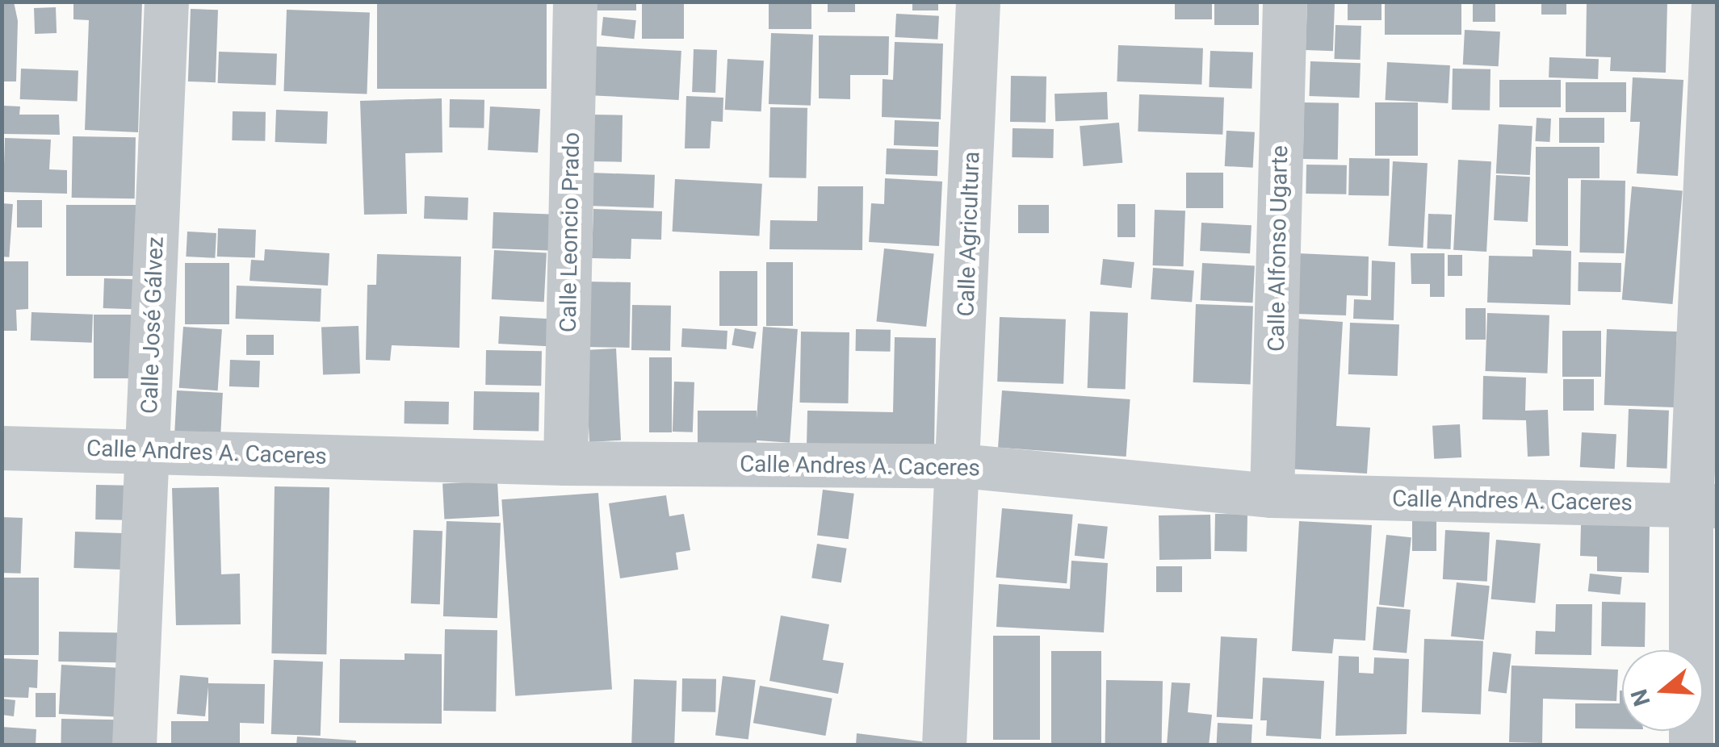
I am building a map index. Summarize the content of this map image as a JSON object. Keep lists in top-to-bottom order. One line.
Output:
{"streets":{"street":["Calle Leoncio Prado","Calle Agricultura","Calle Alfonso Ugarte","Calle José Gálvez","Calle Andres A. Caceres"]},"crossings":[["Calle Leoncio Prado","Calle Andres A. Caceres"],["Calle Agricultura","Calle Andres A. Caceres"],["Calle Alfonso Ugarte","Calle Andres A. Caceres"],["Calle José Gálvez","Calle Andres A. Caceres"]],"north":"left"}
